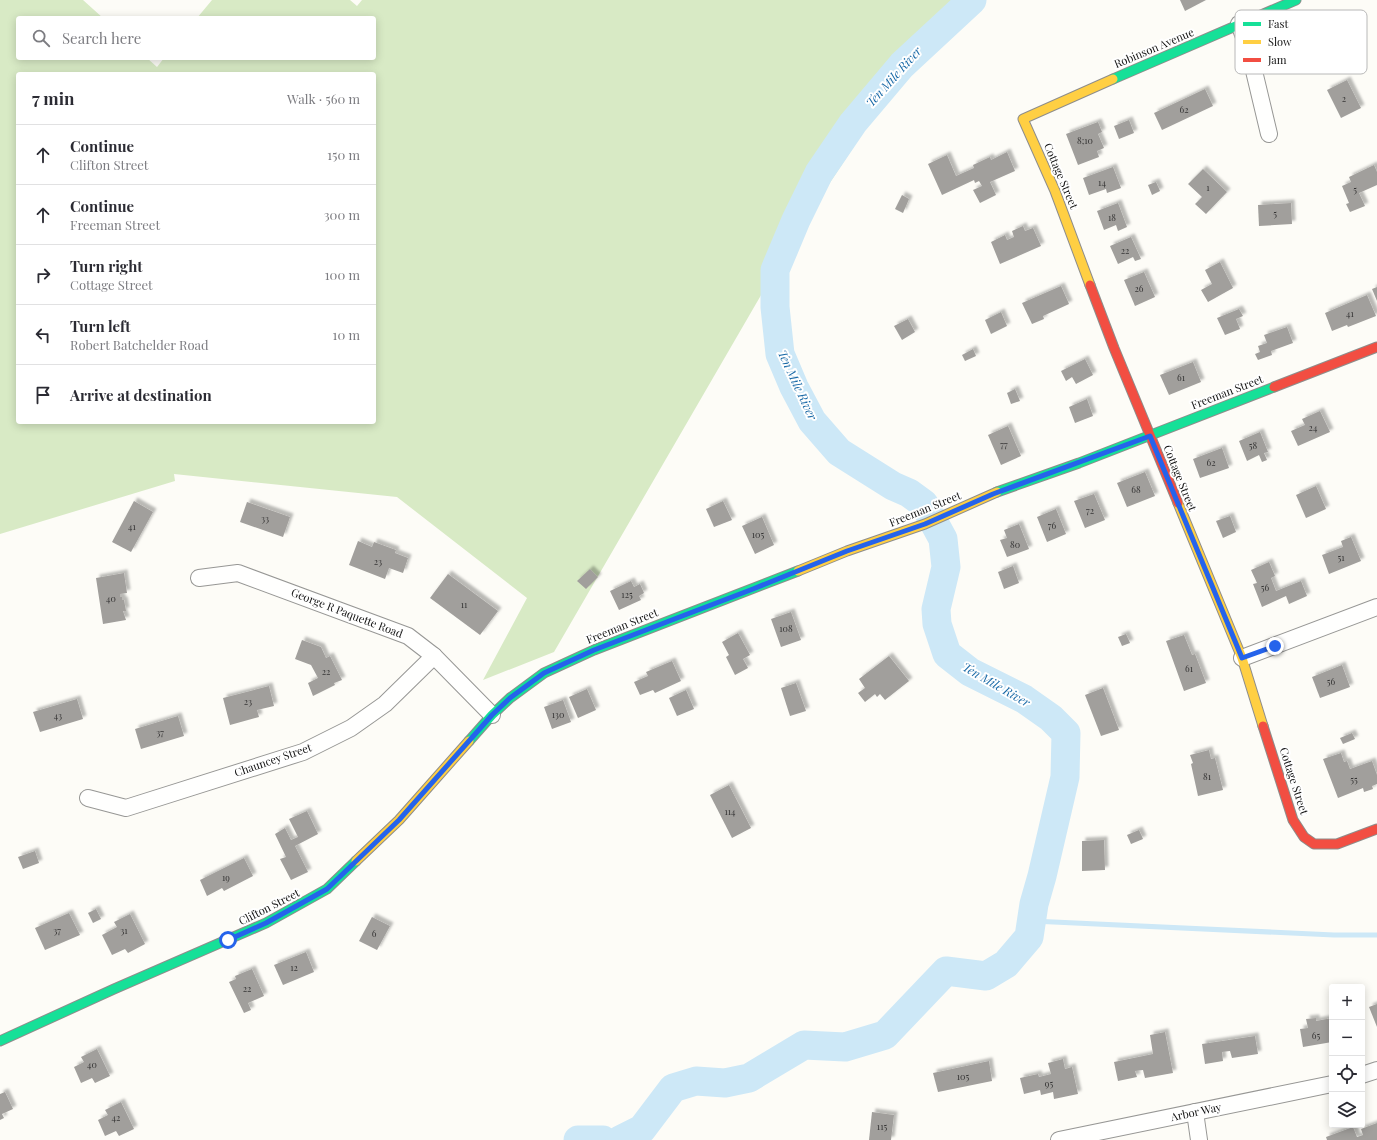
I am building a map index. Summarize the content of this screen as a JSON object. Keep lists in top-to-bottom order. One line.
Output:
{"streets":{"street":["Robinson Avenue","Cottage Street","Freeman Street","George R Paquette Road","Chauncey Street","Clifton Street","Arbor Way"]},"crossings":[["Robinson Avenue","Cottage Street"],["Cottage Street","Freeman Street"],["Freeman Street","George R Paquette Road"],["Freeman Street","Clifton Street"],["George R Paquette Road","Chauncey Street"],["George R Paquette Road","Clifton Street"]],"water":["Ten Mile River"],"house_numbers":["2","62","8;10","14","1","5","5","18","22","26","41","61","24","77","58","62","68","72","33","76","41","105","80","51","23","56","125","40","11","108","61","22","56","23","130","43","37","81","55","114","19","37","31","6","12","22","65","40","105","95","42","115"],"legend":["Fast","Slow","Jam"],"page":{"search":"Search here","heading":["7 min","Walk · 560 m"],"list":[["Continue","Clifton Street","150 m"],["Continue","Freeman Street","300 m"],["Turn right","Cottage Street","100 m"],["Turn left","Robert Batchelder Road","10 m"],"Arrive at destination"],"map_buttons":["+","−"]}}
